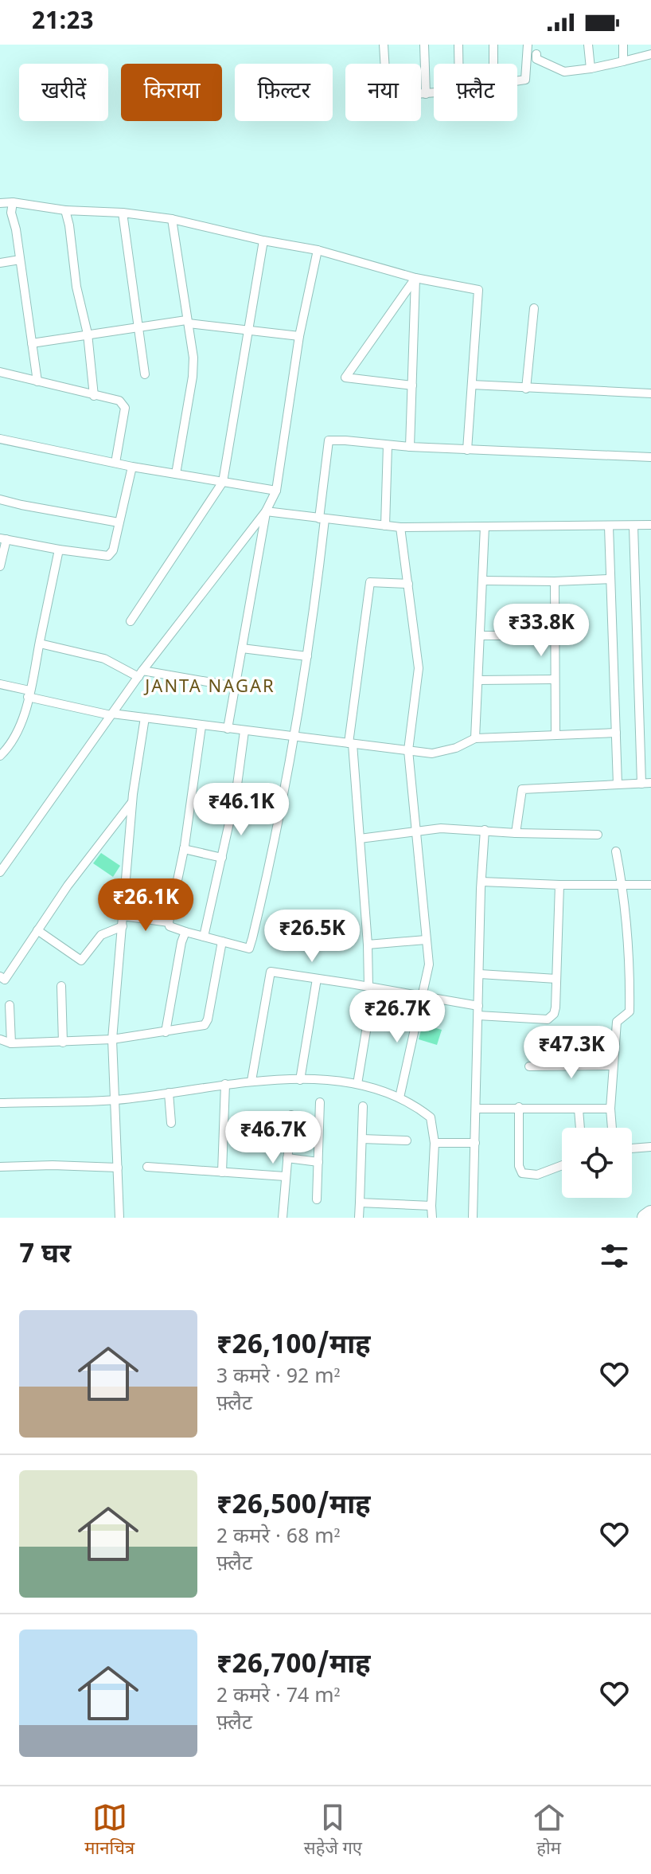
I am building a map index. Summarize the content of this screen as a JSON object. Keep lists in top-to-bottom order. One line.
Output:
{"districts":["JANTA NAGAR"],"page":{"status":"21:23","chip":["खरीदें","किराया","फ़िल्टर","नया","फ़्लैट"],"price":["₹33.8K","₹46.1K","₹26.1K","₹26.5K","₹26.7K","₹47.3K","₹46.7K"],"heading":"7 घर","list":[{"name":"₹26,100/माह","note":"3 कमरे · 92 m² · फ़्लैट"},{"name":"₹26,500/माह","note":"2 कमरे · 68 m² · फ़्लैट"},{"name":"₹26,700/माह","note":"2 कमरे · 74 m² · फ़्लैट"}],"tabs":["मानचित्र","सहेजे गए","होम"]}}
